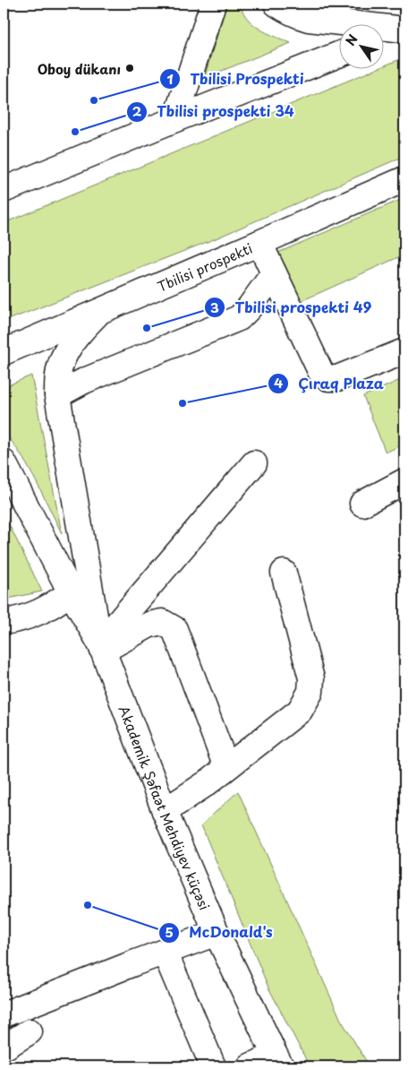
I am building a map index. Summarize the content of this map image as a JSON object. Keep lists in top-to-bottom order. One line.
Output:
{"streets":{"main road":["Tbilisi prospekti","Akademik Şəfaət Mehdiyev küçəsi"]},"crossings":[["Tbilisi prospekti","Akademik Şəfaət Mehdiyev küçəsi"]],"places":["Oboy dükanı","Tbilisi Prospekti","Tbilisi prospekti 34","Tbilisi prospekti 49","Çıraq Plaza","McDonald's"],"north":"top left"}
